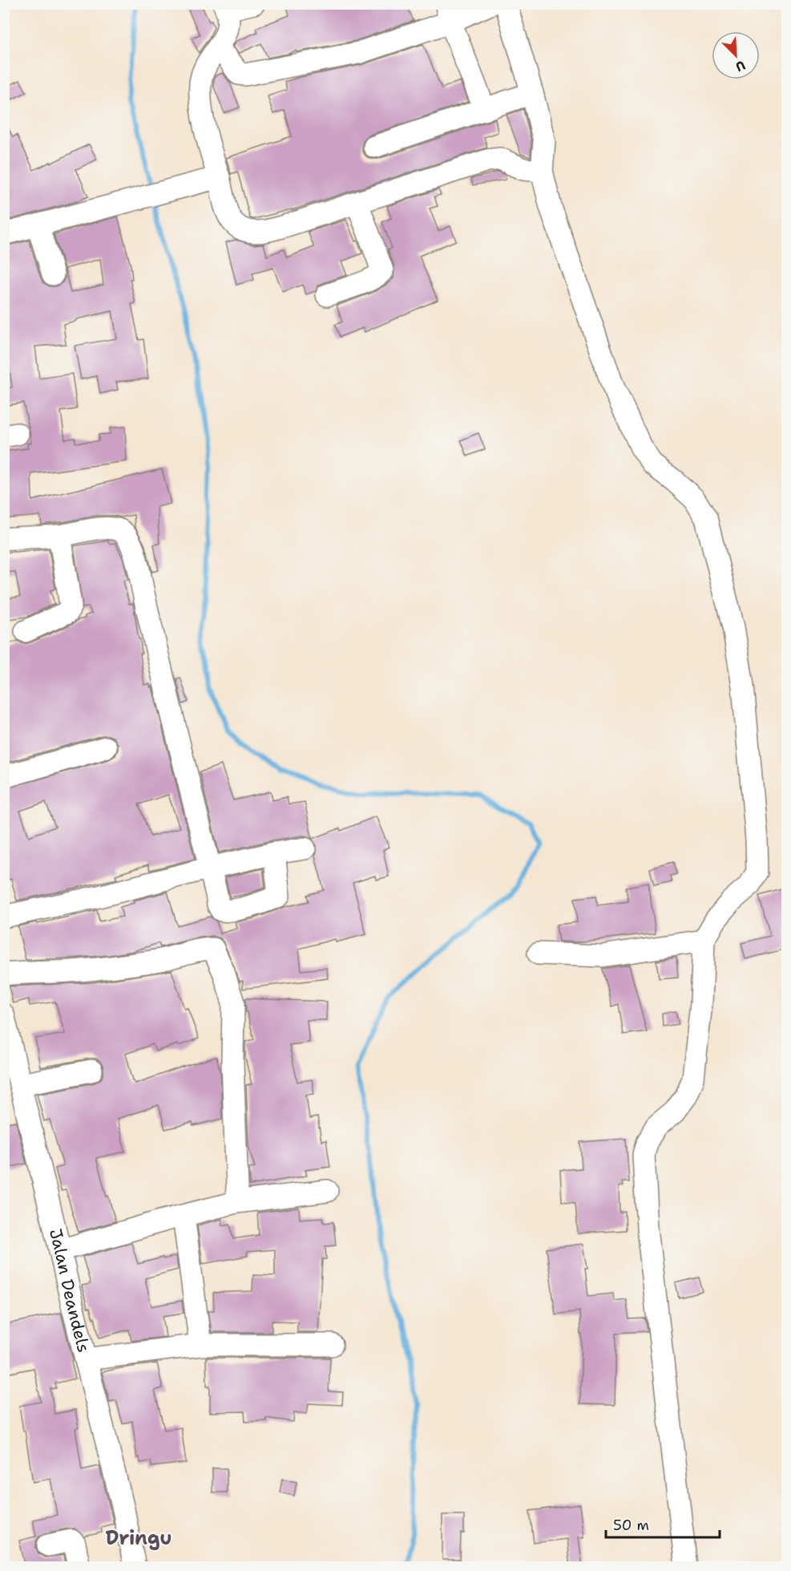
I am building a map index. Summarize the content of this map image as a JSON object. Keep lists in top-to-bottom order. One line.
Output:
{"streets":{"street":["Jalan Deandels"]},"districts":["Dringu"],"scale_bar":"50 m","north":"bottom right"}
